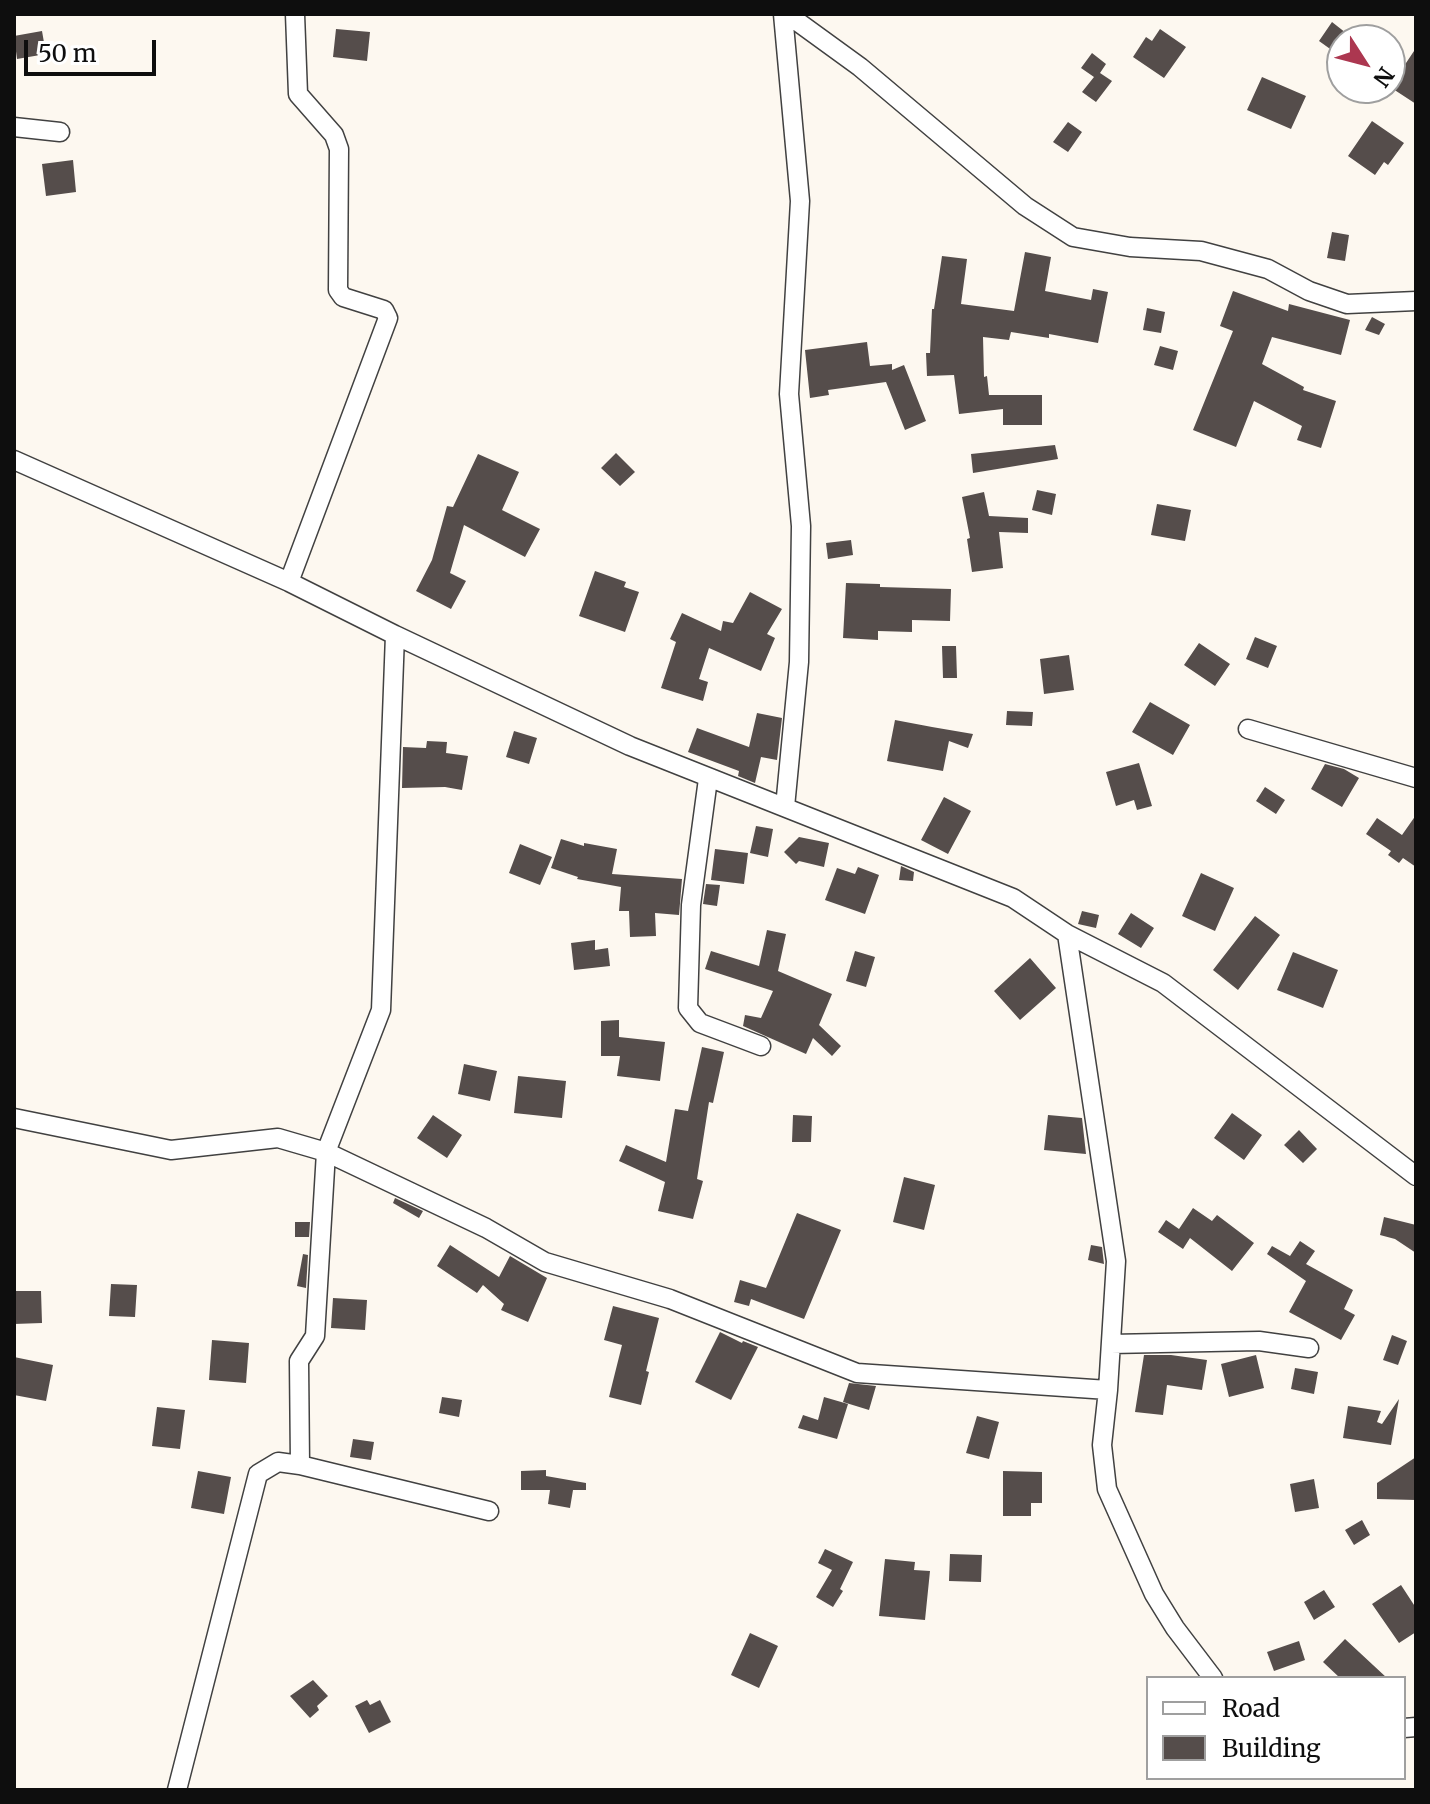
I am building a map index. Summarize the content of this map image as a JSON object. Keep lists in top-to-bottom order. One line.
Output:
{"legend":["Road","Building"],"scale_bar":"50 m","north":"bottom right"}
